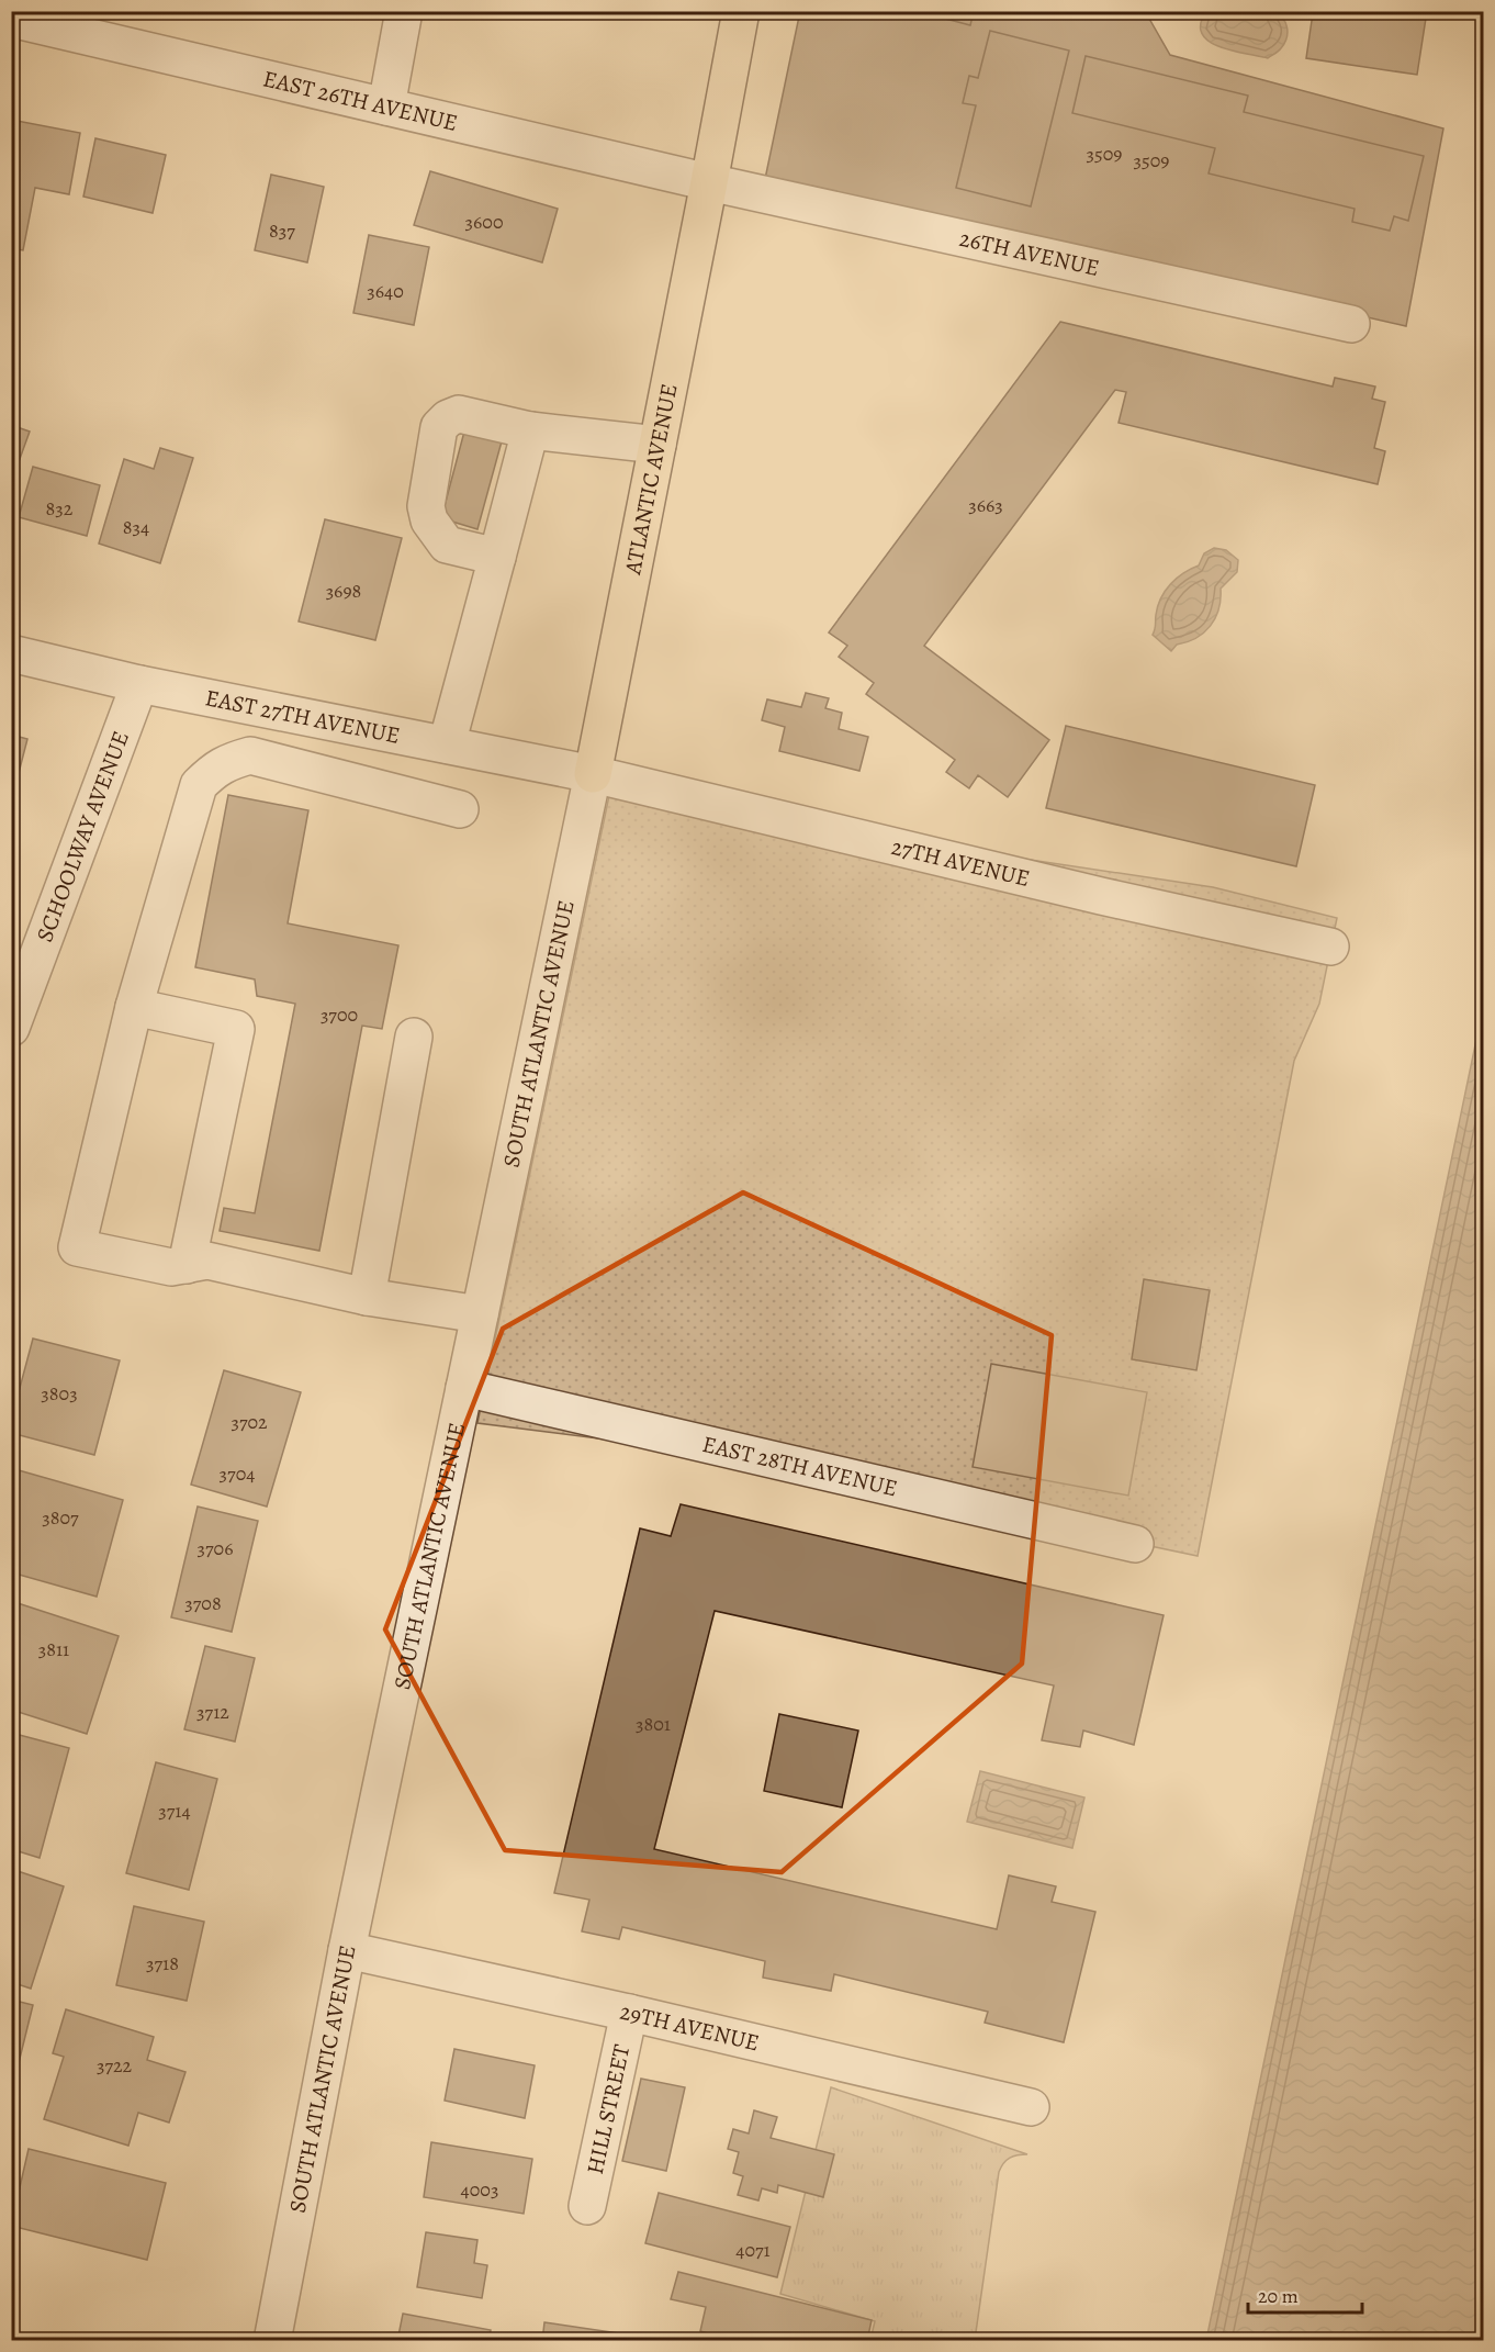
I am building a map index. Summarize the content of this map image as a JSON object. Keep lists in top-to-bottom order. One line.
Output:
{"streets":{"main road":["ATLANTIC AVENUE"],"street":["EAST 26TH AVENUE","26TH AVENUE","EAST 27TH AVENUE","SCHOOLWAY AVENUE","27TH AVENUE","SOUTH ATLANTIC AVENUE","EAST 28TH AVENUE","29TH AVENUE","HILL STREET"]},"crossings":[["EAST 26TH AVENUE","26TH AVENUE"],["EAST 26TH AVENUE","ATLANTIC AVENUE"],["26TH AVENUE","ATLANTIC AVENUE"],["ATLANTIC AVENUE","EAST 27TH AVENUE"],["ATLANTIC AVENUE","27TH AVENUE"],["ATLANTIC AVENUE","SOUTH ATLANTIC AVENUE"],["EAST 27TH AVENUE","SCHOOLWAY AVENUE"],["EAST 27TH AVENUE","27TH AVENUE"],["EAST 27TH AVENUE","SOUTH ATLANTIC AVENUE"],["27TH AVENUE","SOUTH ATLANTIC AVENUE"],["SOUTH ATLANTIC AVENUE","EAST 28TH AVENUE"],["SOUTH ATLANTIC AVENUE","29TH AVENUE"],["29TH AVENUE","HILL STREET"]],"house_numbers":["3509","3509","3600","837","3640","3663","832","834","3698","3700","3803","3702","3704","3807","3706","3708","3811","3712","3801","3714","3718","3722","4003","4071"],"scale_bar":"20 m"}
